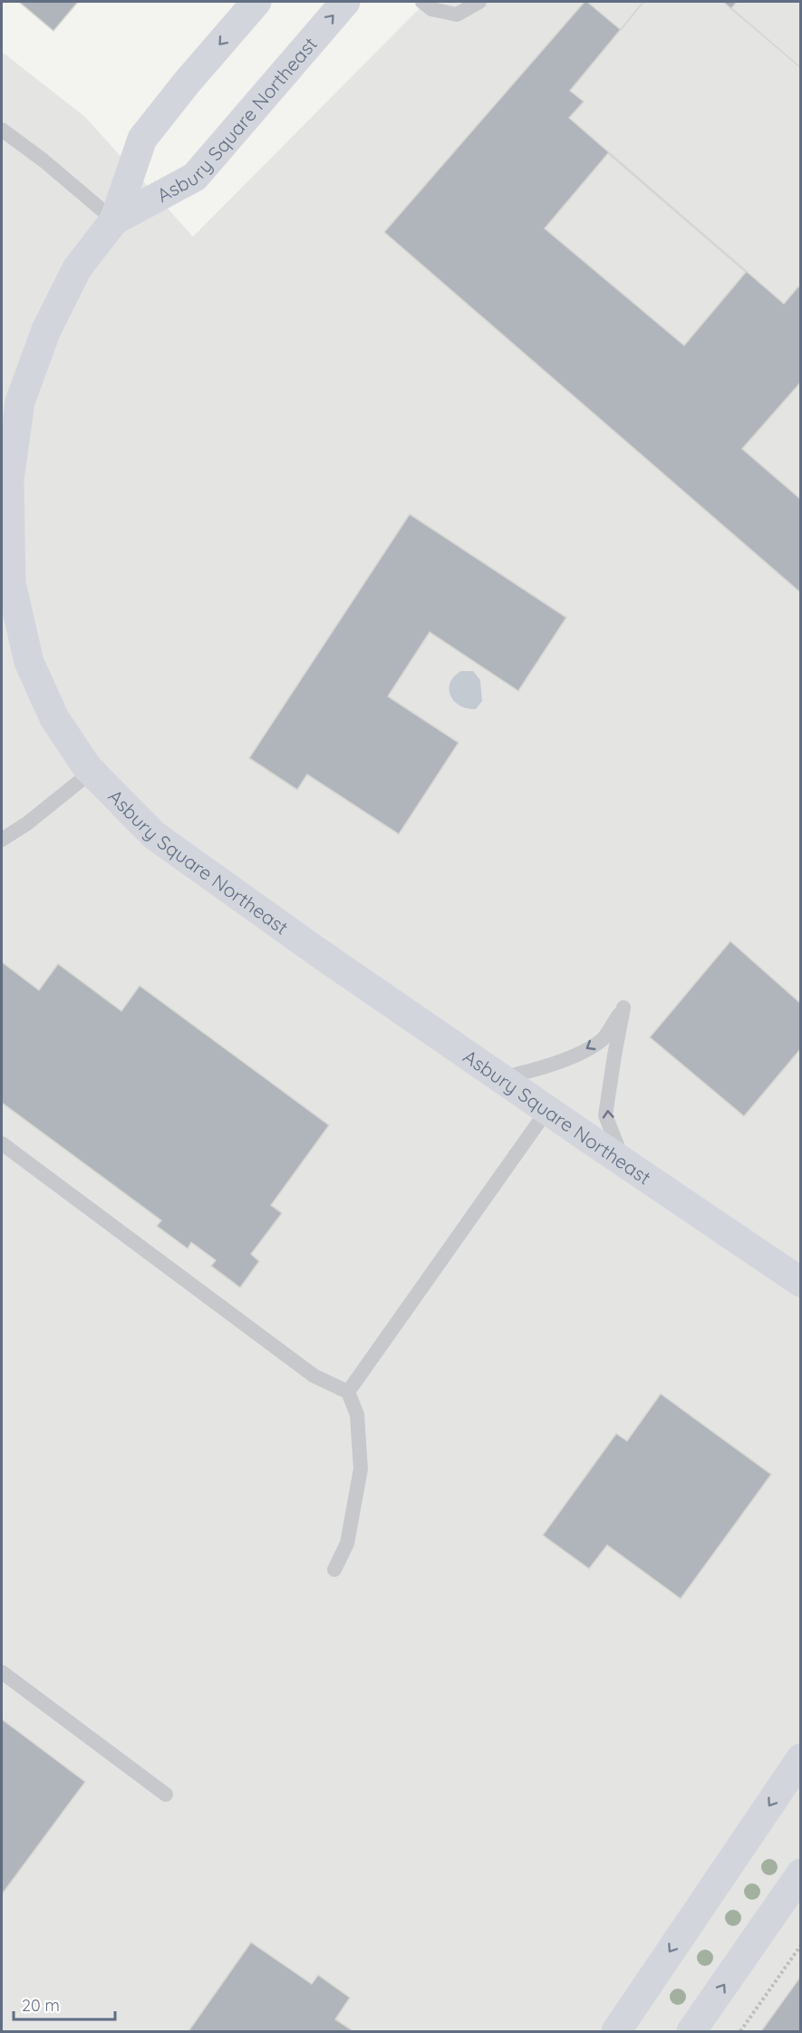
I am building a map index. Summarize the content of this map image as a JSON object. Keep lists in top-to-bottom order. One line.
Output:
{"streets":{"street":["Asbury Square Northeast"]},"scale_bar":"20 m"}
